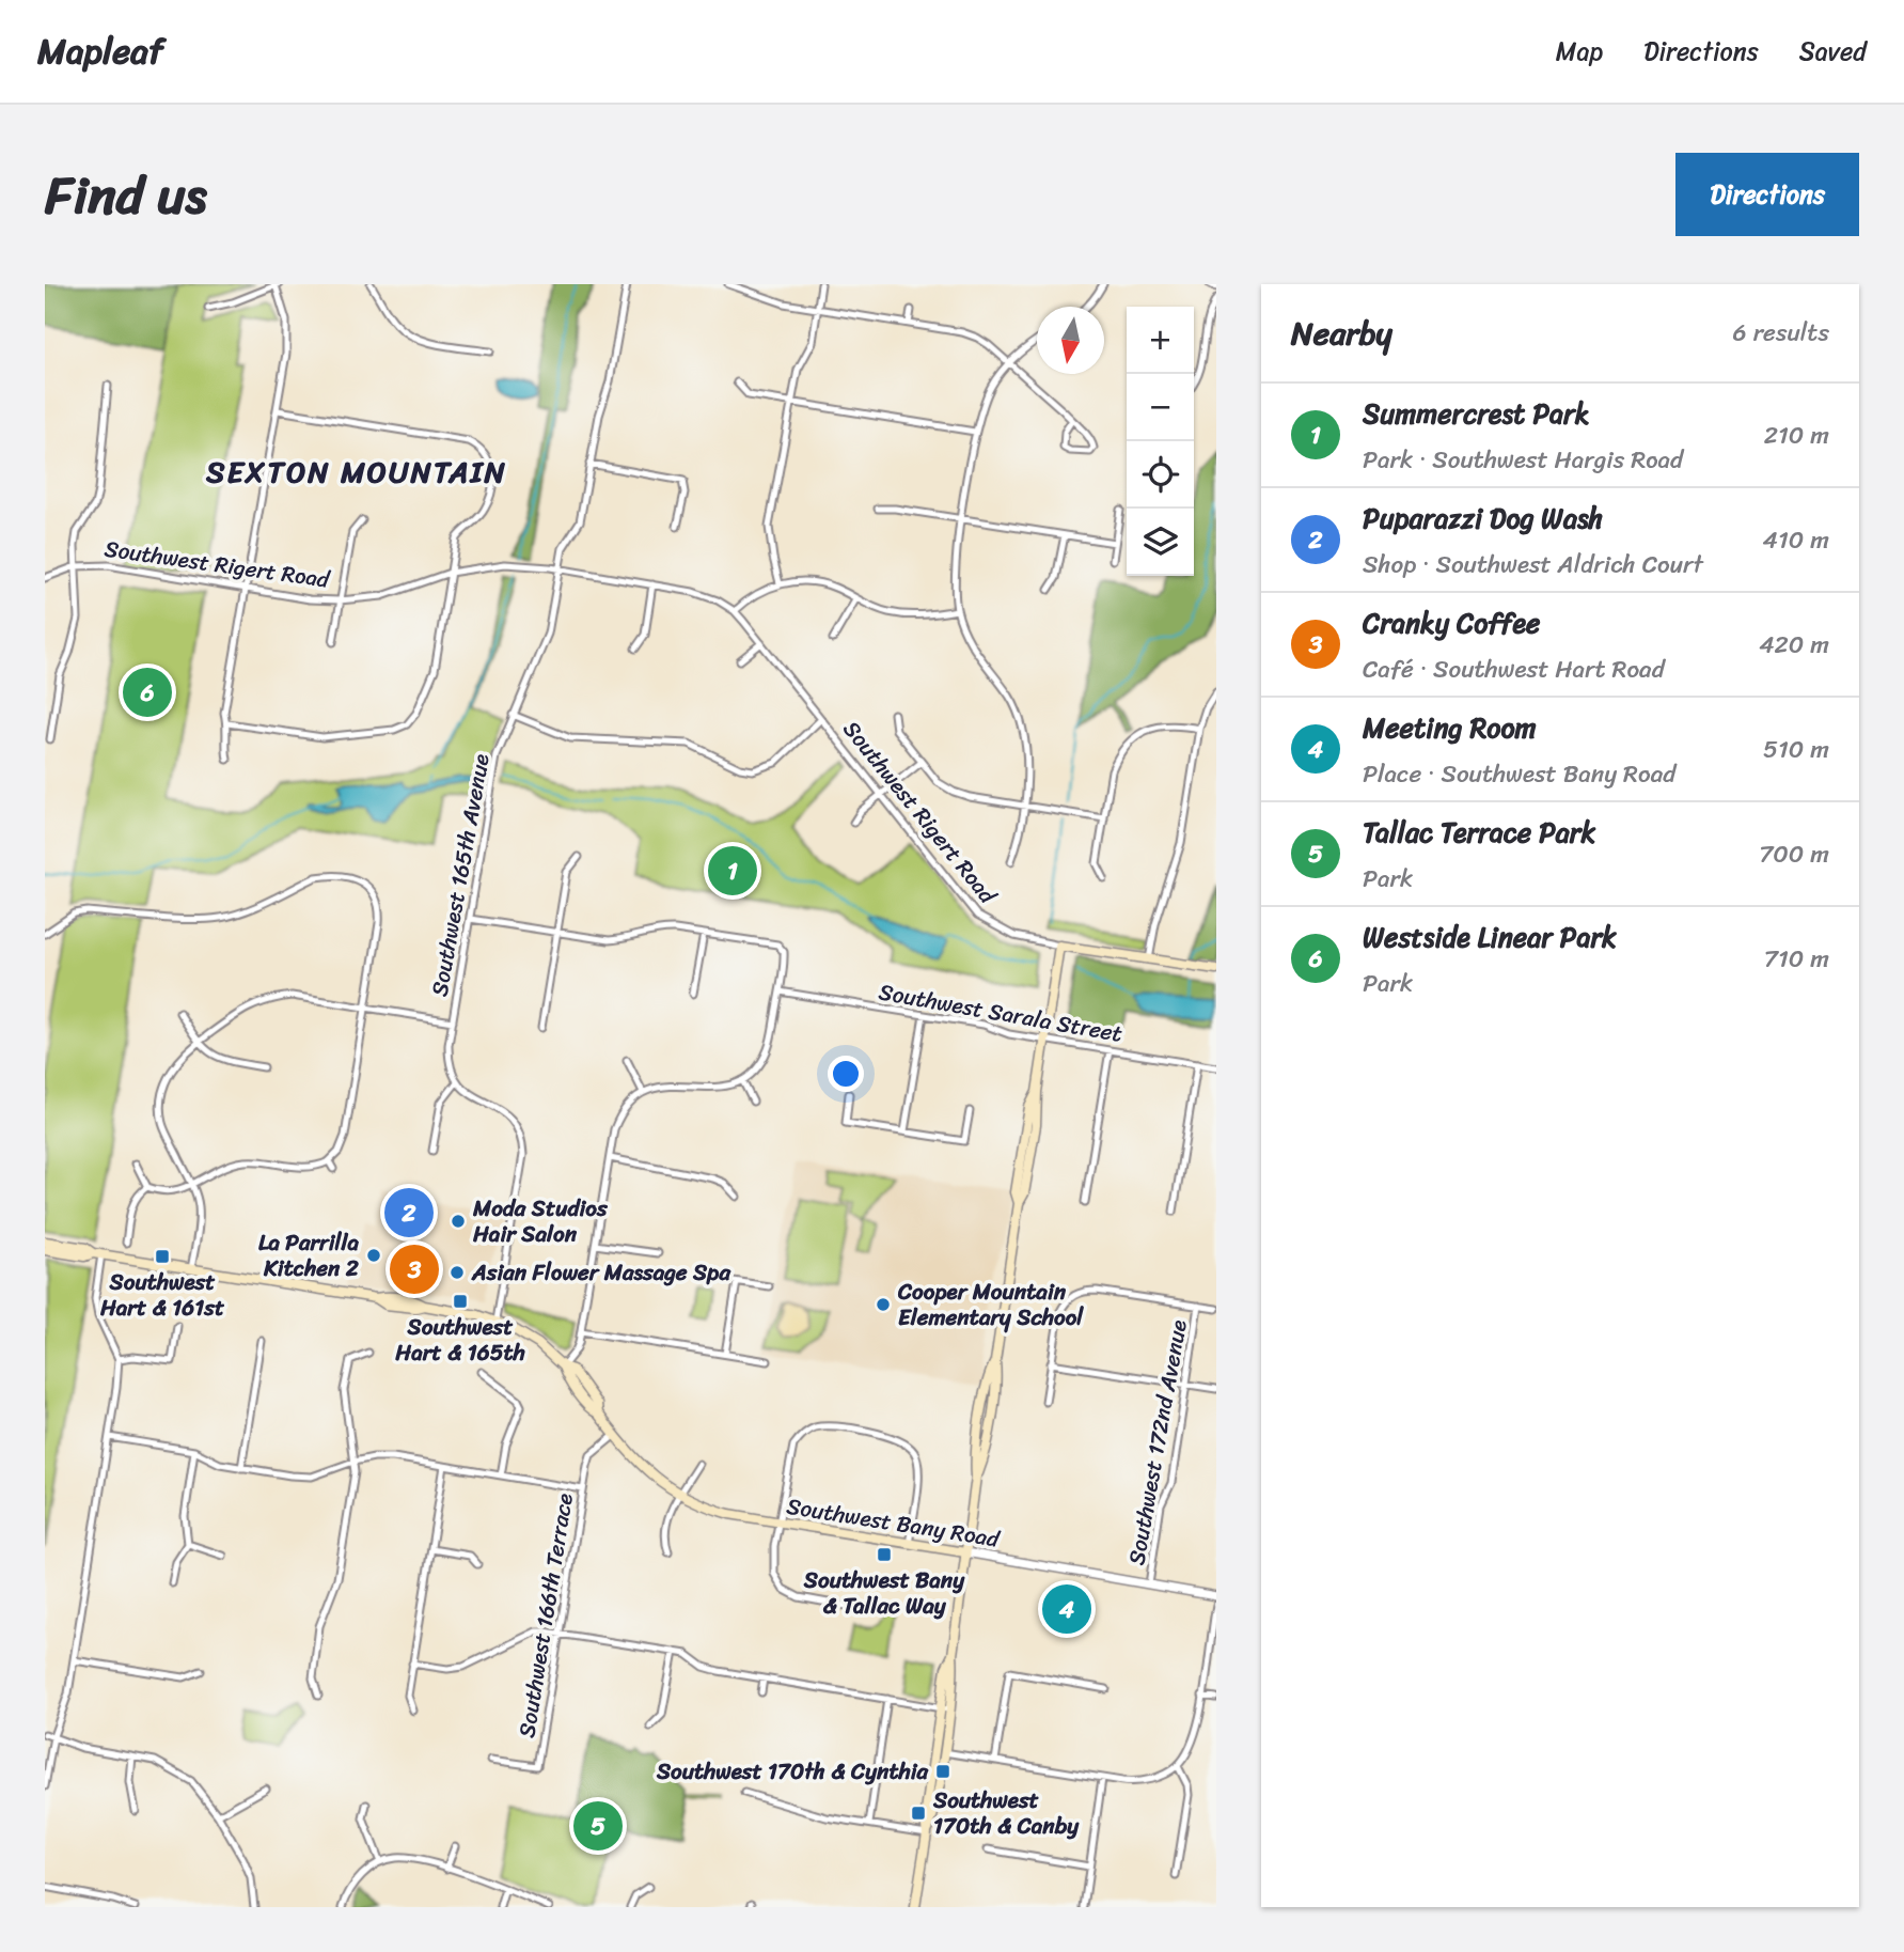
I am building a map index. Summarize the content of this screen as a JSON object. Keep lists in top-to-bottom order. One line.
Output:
{"streets":{"main road":["Southwest Rigert Road","Southwest Bany Road"],"street":["Southwest 165th Avenue","Southwest Sarala Street","Southwest 172nd Avenue","Southwest 166th Terrace"]},"crossings":[["Southwest Rigert Road","Southwest 165th Avenue"],["Southwest 172nd Avenue","Southwest Bany Road"],["Southwest Bany Road","Southwest 166th Terrace"]],"districts":["SEXTON MOUNTAIN"],"places":{"other":["Moda Studios Hair Salon","La Parrilla Kitchen 2","Asian Flower Massage Spa","Cooper Mountain Elementary School"],"transit":["Southwest Hart & 161st","Southwest Hart & 165th","Southwest Bany & Tallac Way","Southwest 170th & Cynthia","Southwest 170th & Canby"]},"north":"bottom","page":{"header":"Mapleaf","nav":["Map","Directions","Saved"],"title":"Find us","buttons":"Directions","heading":["Nearby","6 results"],"map_buttons":["+","−"],"list":[{"mark":"1","name":"Summercrest Park","note":"Park · Southwest Hargis Road","value":"210 m"},{"mark":"2","name":"Puparazzi Dog Wash","note":"Shop · Southwest Aldrich Court","value":"410 m"},{"mark":"3","name":"Cranky Coffee","note":"Café · Southwest Hart Road","value":"420 m"},{"mark":"4","name":"Meeting Room","note":"Place · Southwest Bany Road","value":"510 m"},{"mark":"5","name":"Tallac Terrace Park","note":"Park","value":"700 m"},{"mark":"6","name":"Westside Linear Park","note":"Park","value":"710 m"}],"pins":["6","1","2","3","4","5"]}}
